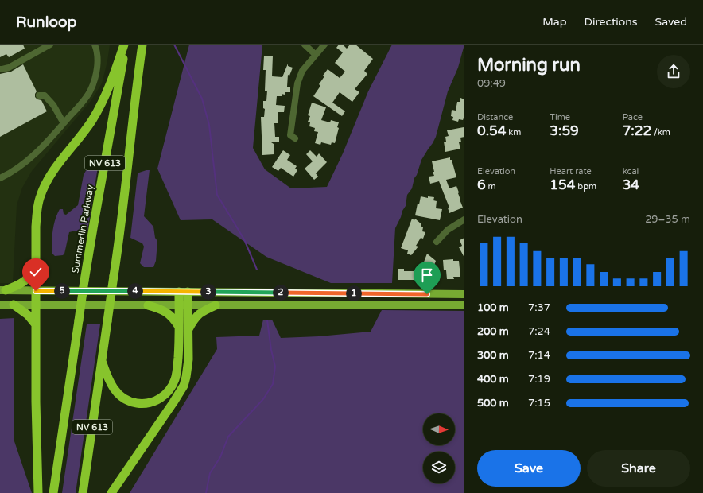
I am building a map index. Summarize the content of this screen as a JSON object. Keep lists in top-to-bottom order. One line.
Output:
{"streets":{"highway":["NV 613","Summerlin Parkway"]},"north":"right","page":{"header":"Runloop","nav":["Map","Directions","Saved"],"heading":["Morning run","09:49"],"stats":[["Distance","0.54 km"],["Time","3:59"],["Pace","7:22 /km"],["Elevation","6 m"],["Heart rate","154 bpm"],["kcal","34"]],"chart":["Elevation","29–35 m"],"pins":["4","5","3","2","1"],"list":[{"name":"100 m","note":"7:37"},{"name":"200 m","note":"7:24"},{"name":"300 m","note":"7:14"},{"name":"400 m","note":"7:19"},{"name":"500 m","note":"7:15"}],"buttons":["Save","Share"]}}
